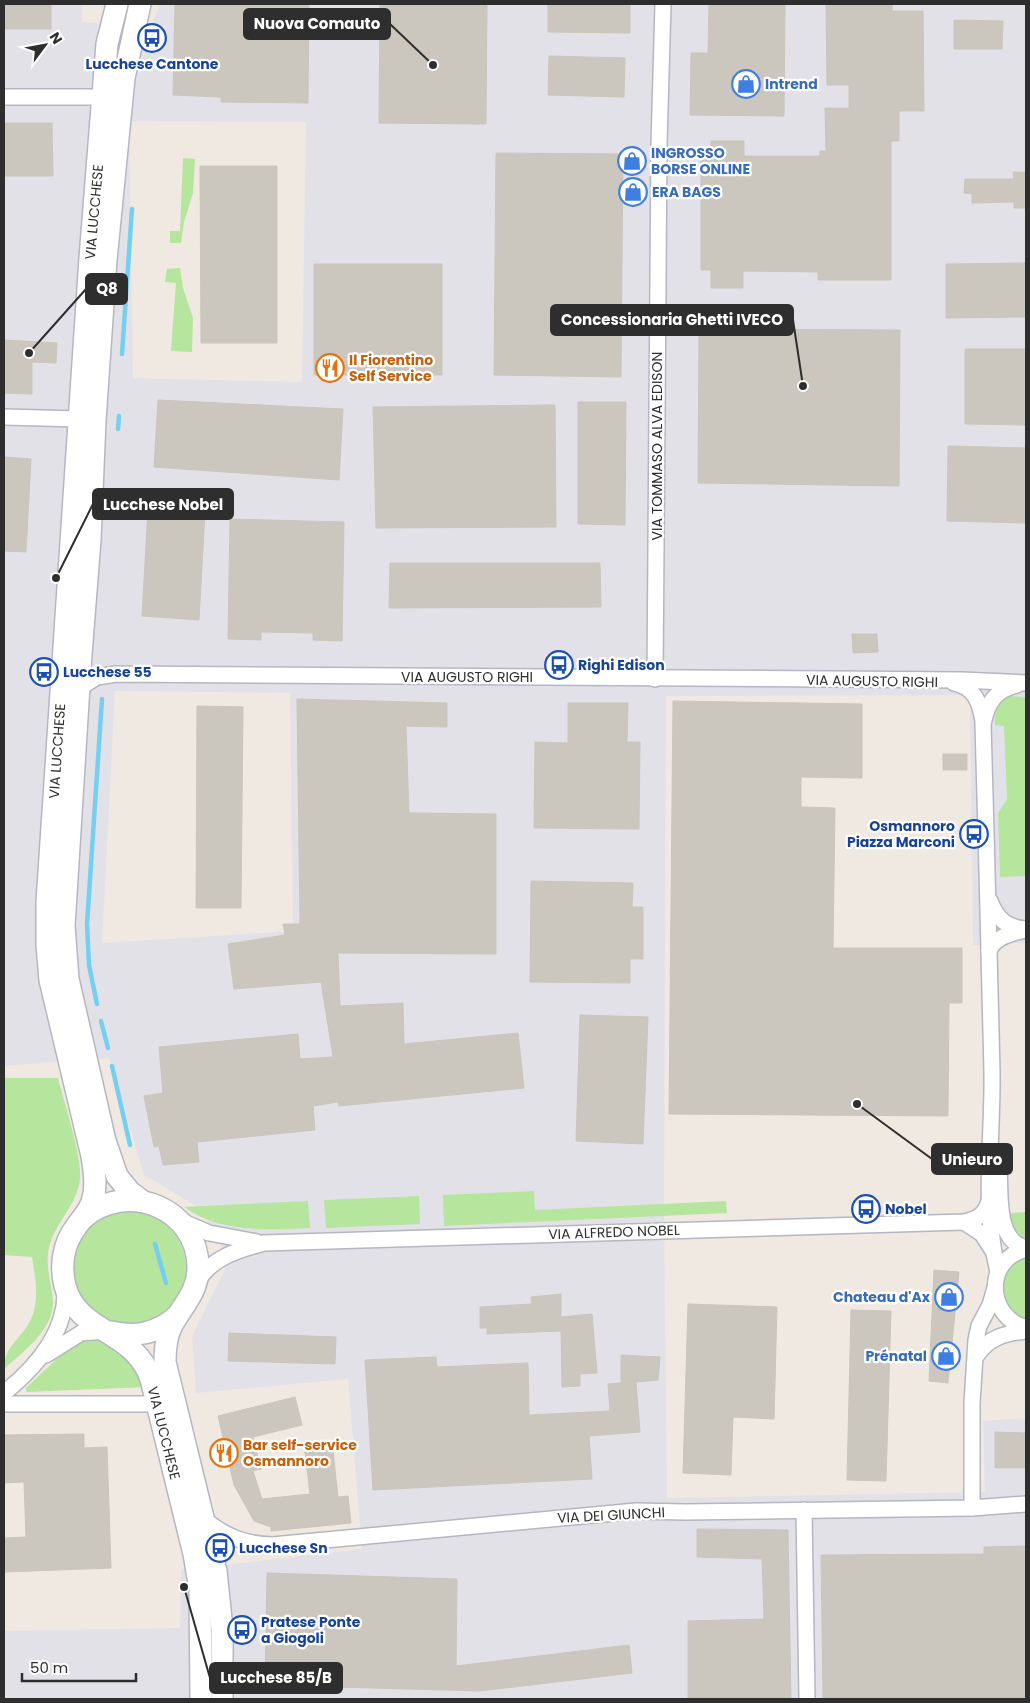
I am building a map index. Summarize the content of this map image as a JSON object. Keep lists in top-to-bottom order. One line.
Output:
{"streets":{"main road":["VIA LUCCHESE"],"street":["VIA TOMMASO ALVA EDISON","VIA AUGUSTO RIGHI","VIA ALFREDO NOBEL","VIA DEI GIUNCHI"]},"crossings":[["VIA LUCCHESE","VIA AUGUSTO RIGHI"],["VIA LUCCHESE","VIA ALFREDO NOBEL"],["VIA LUCCHESE","VIA DEI GIUNCHI"],["VIA TOMMASO ALVA EDISON","VIA AUGUSTO RIGHI"]],"places":{"bus stop":["Lucchese Cantone","Righi Edison","Lucchese 55","Osmannoro Piazza Marconi","Nobel","Lucchese Sn","Pratese Ponte a Giogoli"],"other":["Nuova Comauto","Q8","Concessionaria Ghetti IVECO","Lucchese Nobel","Unieuro","Lucchese 85/B"],"shop":["Intrend","INGROSSO BORSE ONLINE","ERA BAGS","Chateau d'Ax","Prénatal"],"restaurant":["Il Fiorentino Self Service","Bar self-service Osmannoro"]},"scale_bar":"50 m","north":"top right"}
